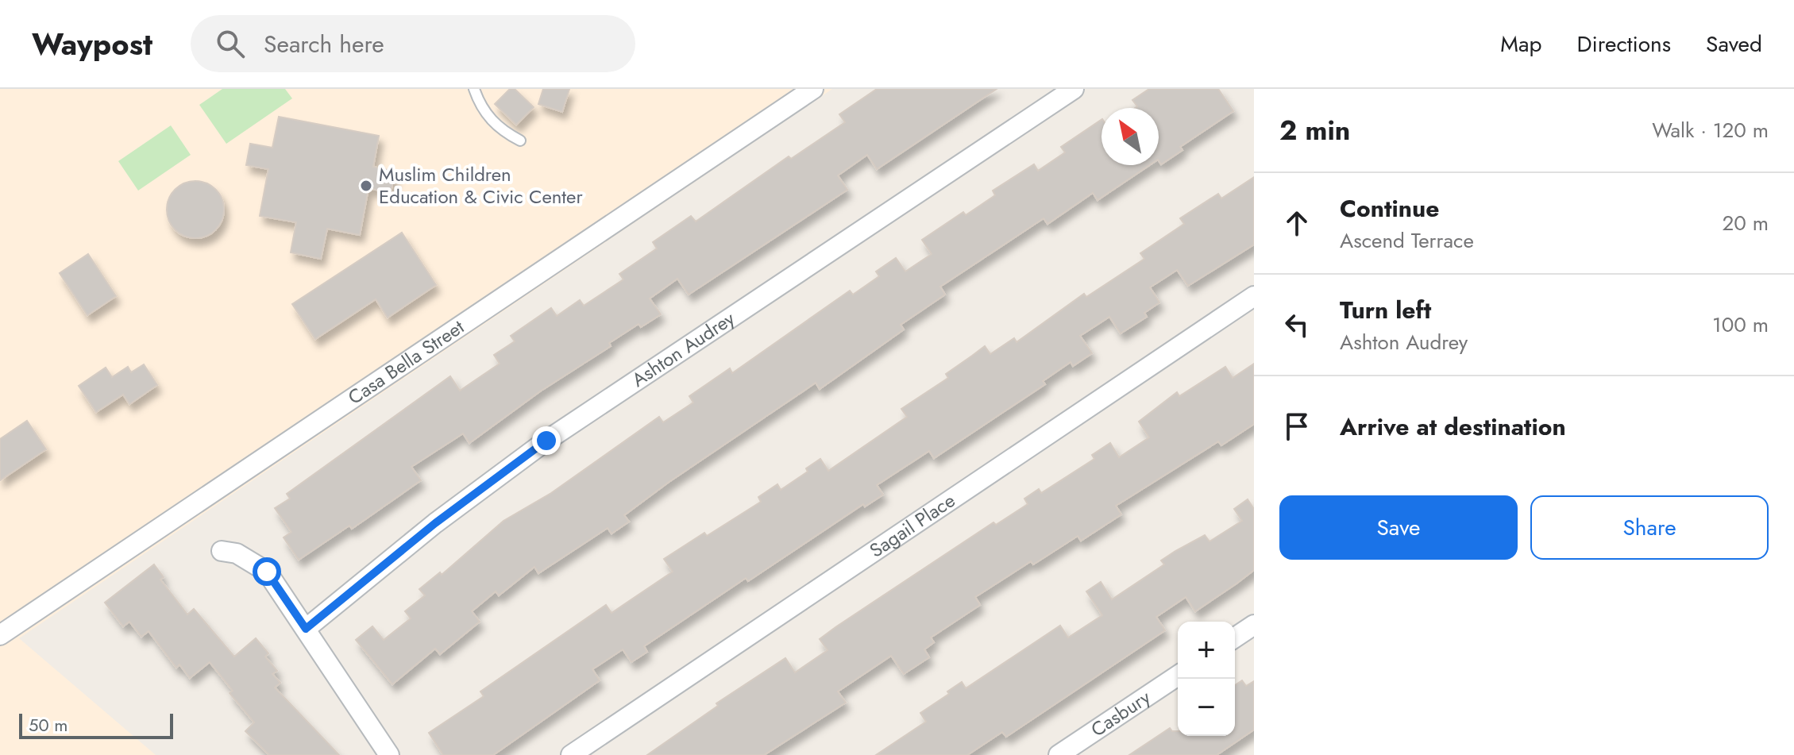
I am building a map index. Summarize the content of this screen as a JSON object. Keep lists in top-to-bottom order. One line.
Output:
{"streets":{"street":["Ashton Audrey","Casa Bella Street","Sagail Place","Casbury"]},"places":["Muslim Children Education & Civic Center"],"scale_bar":"50 m","north":"top left","page":{"header":"Waypost","search":"Search here","nav":["Map","Directions","Saved"],"heading":["2 min","Walk · 120 m"],"list":[["Continue","Ascend Terrace","20 m"],["Turn left","Ashton Audrey","100 m"],"Arrive at destination"],"buttons":["Save","Share"],"map_buttons":["+","−"],"scale":"50 m"}}
